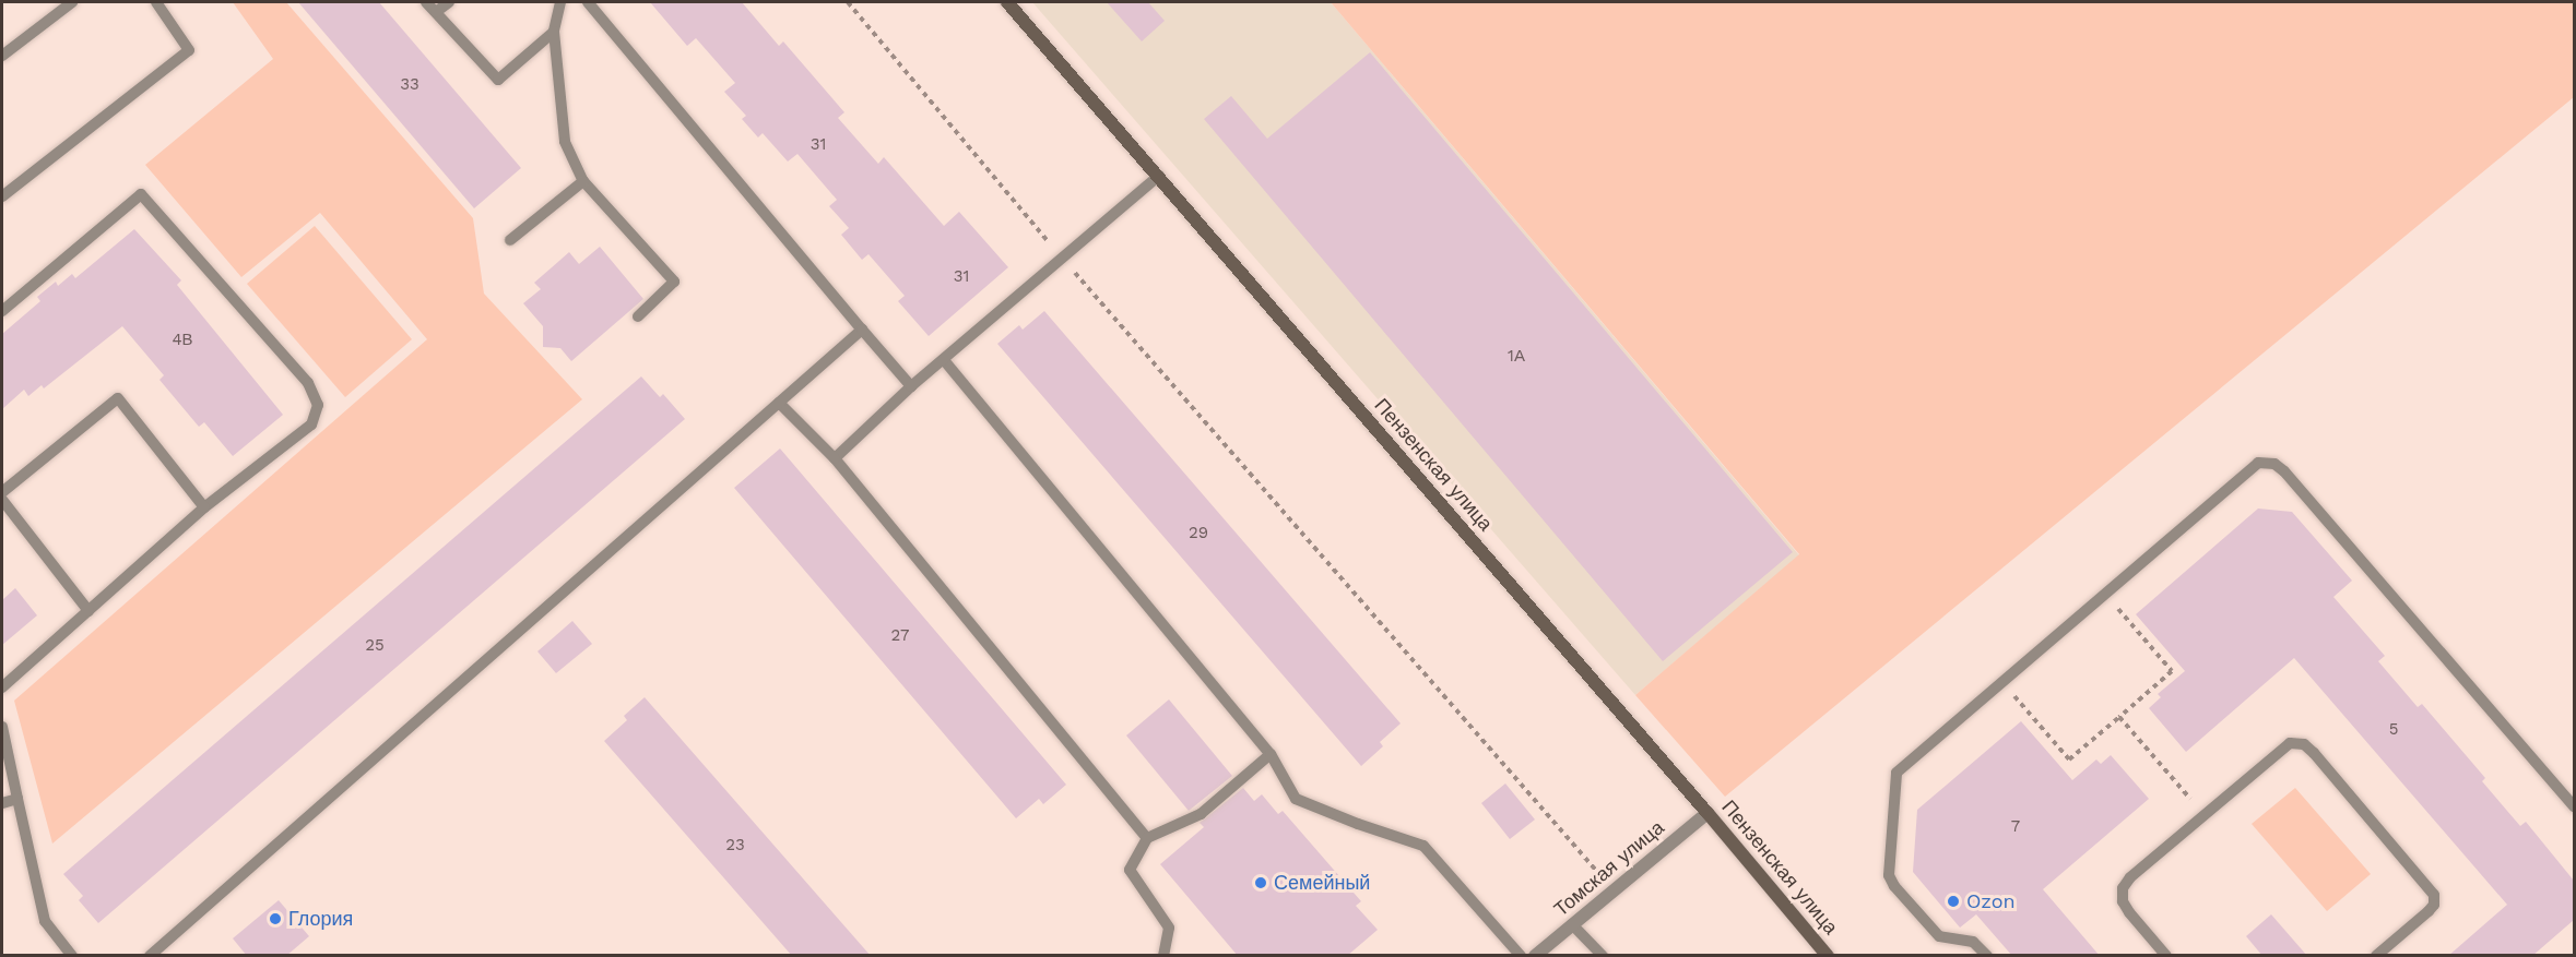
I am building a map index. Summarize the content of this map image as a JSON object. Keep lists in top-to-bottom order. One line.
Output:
{"streets":{"street":["Пензенская улица","Томская улица"]},"crossings":[["Пензенская улица","Томская улица"]],"places":["Семейный","Ozon","Глория"],"house_numbers":["33","31","31","4В","1А","29","27","25","5","7","23"]}
